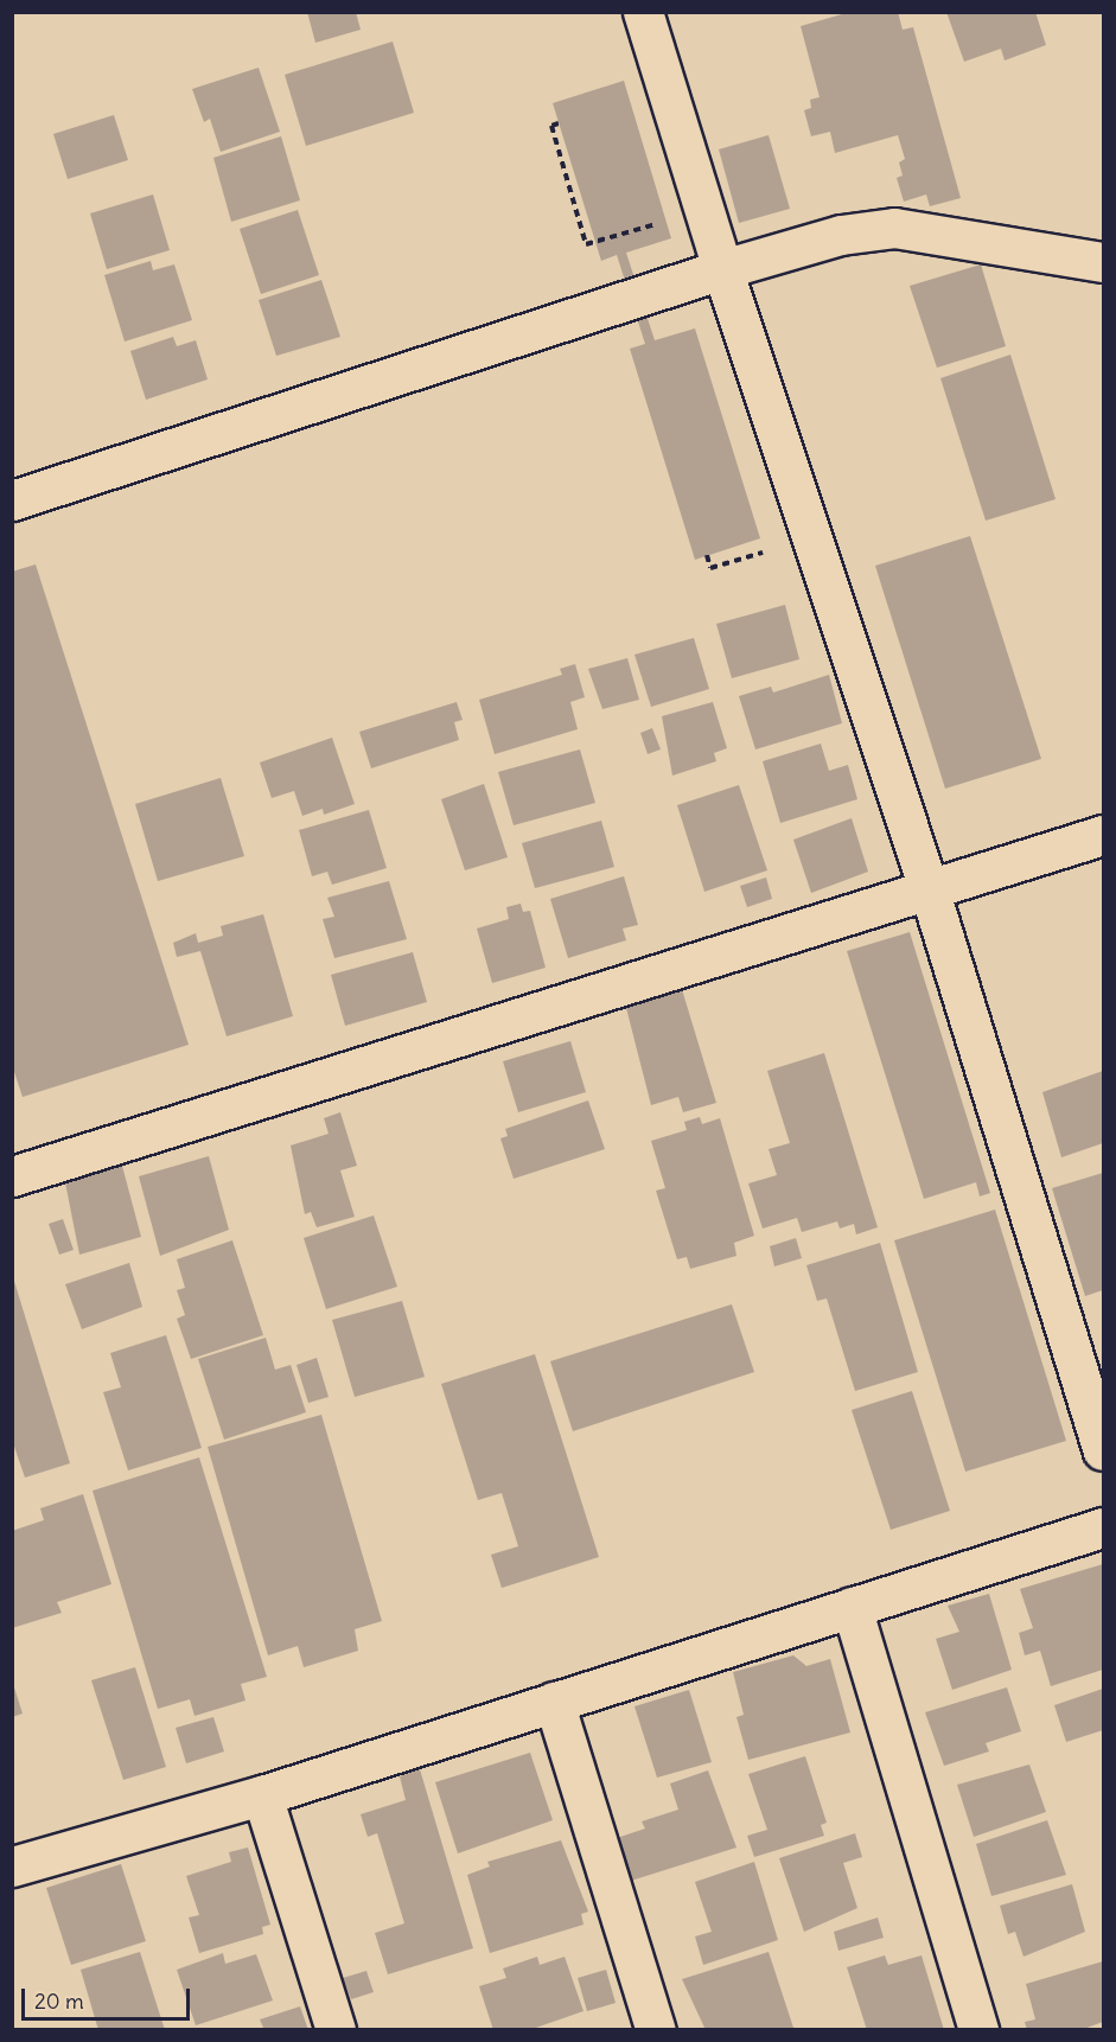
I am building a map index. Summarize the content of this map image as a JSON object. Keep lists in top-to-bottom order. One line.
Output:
{"scale_bar":"20 m"}
